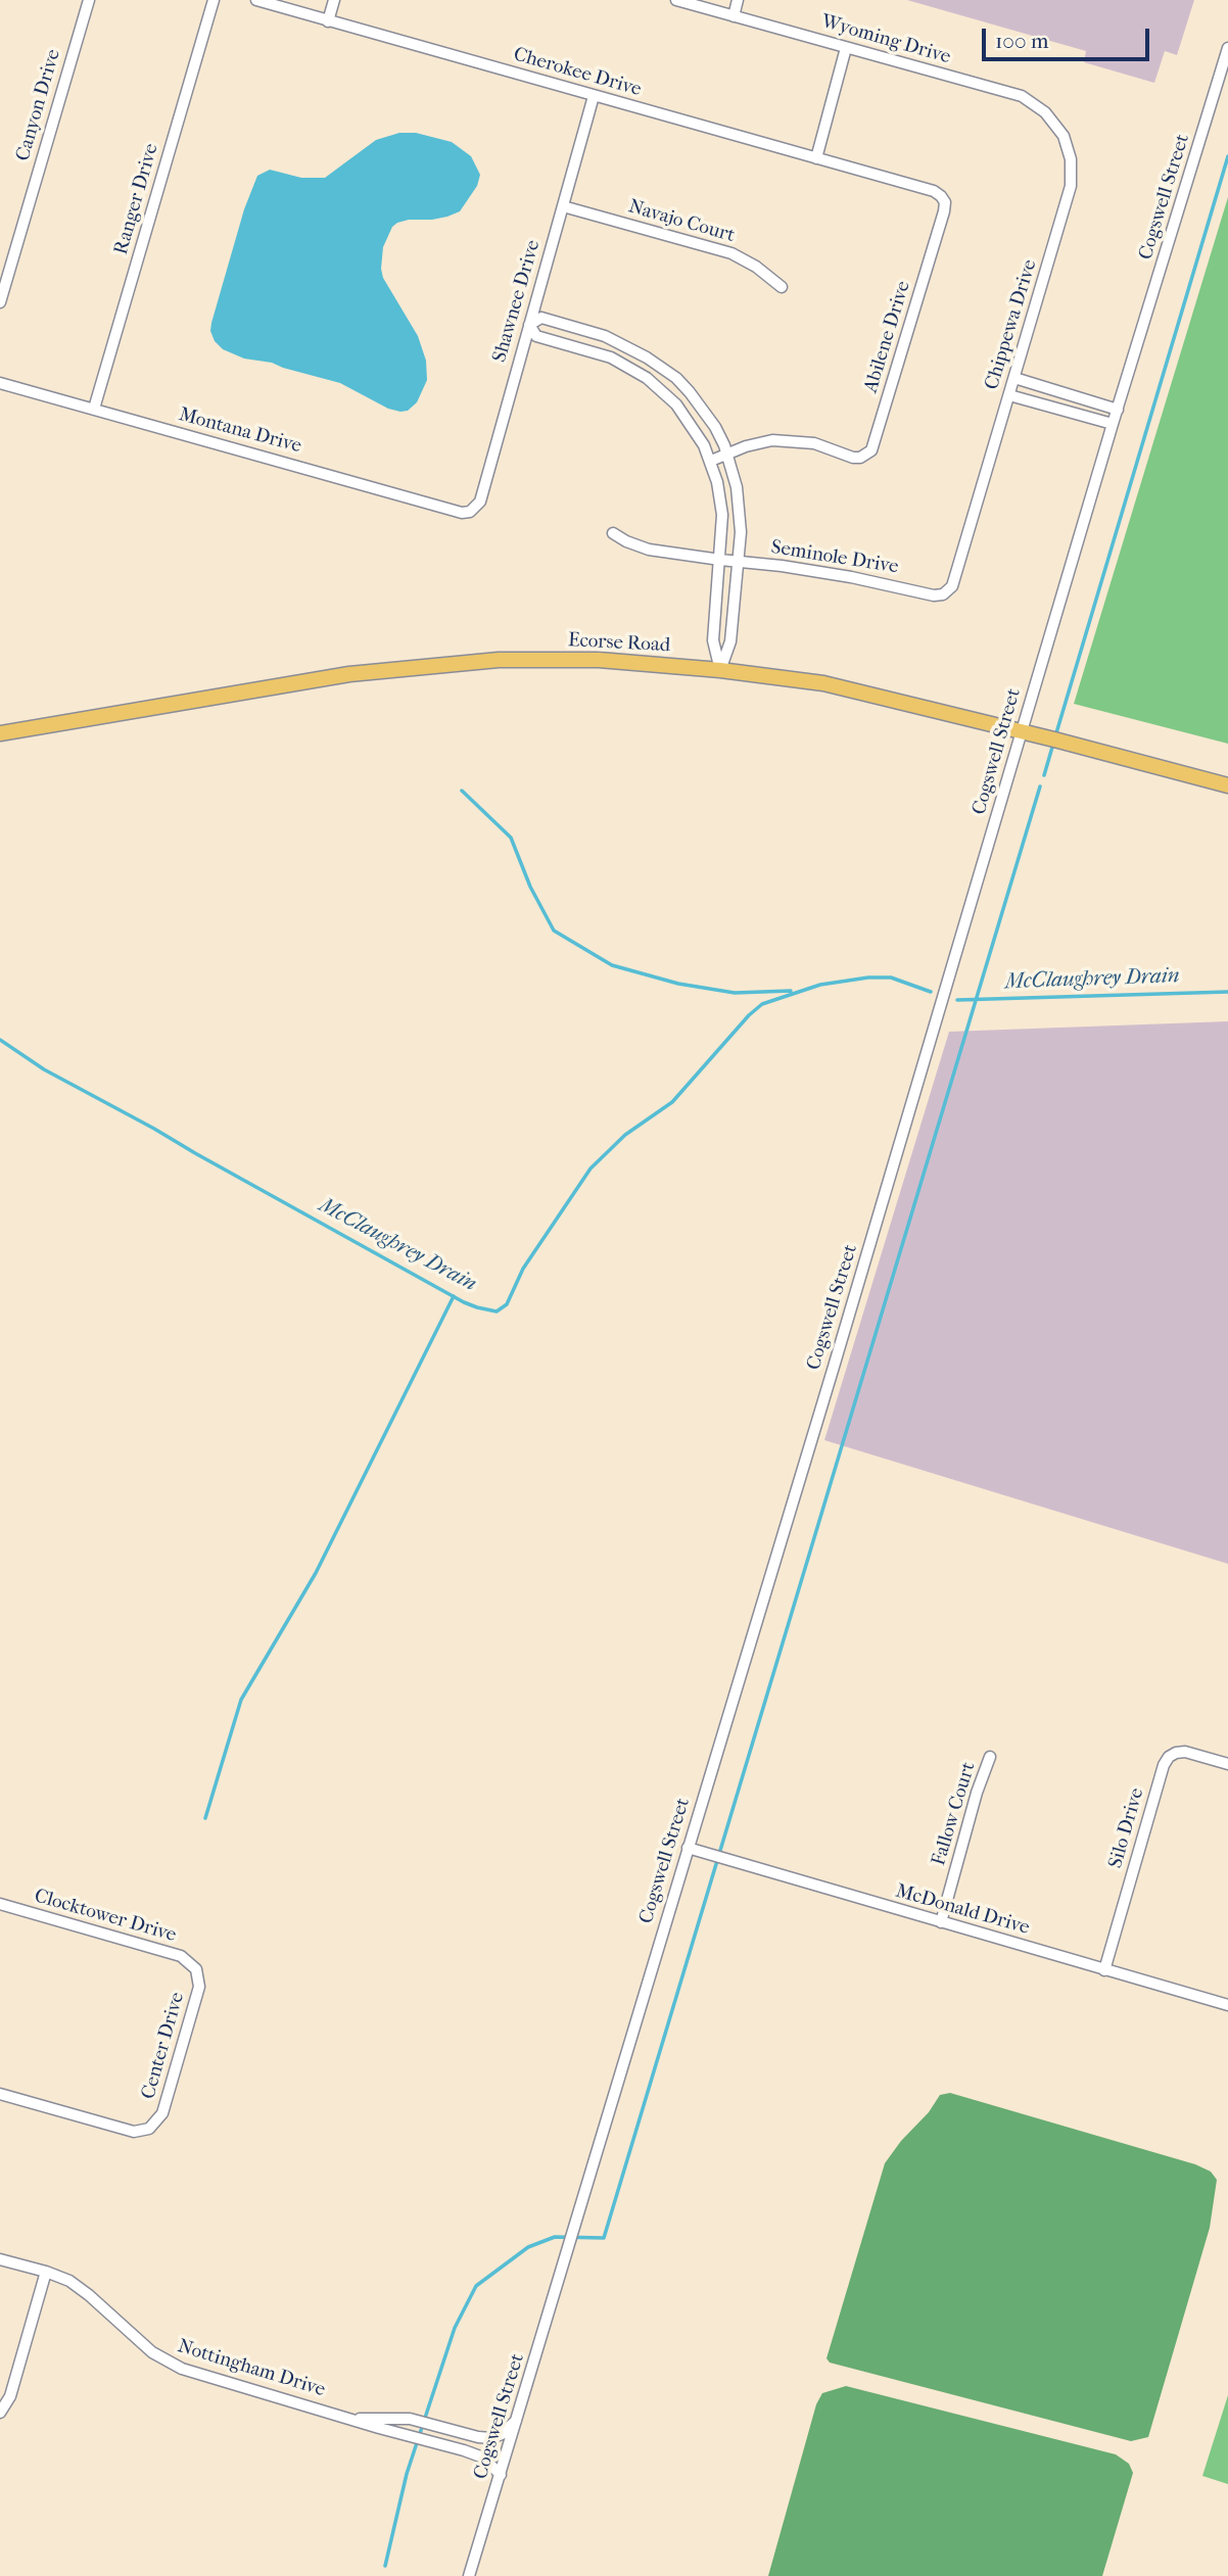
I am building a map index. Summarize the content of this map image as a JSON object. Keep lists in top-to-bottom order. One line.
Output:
{"streets":{"main road":["Ecorse Road"],"street":["Wyoming Drive","Cherokee Drive","Canyon Drive","Cogswell Street","Ranger Drive","Navajo Court","Shawnee Drive","Chippewa Drive","Abilene Drive","Montana Drive","Seminole Drive","Fallow Court","Silo Drive","McDonald Drive","Clocktower Drive","Center Drive","Nottingham Drive"]},"crossings":[["Wyoming Drive","Chippewa Drive"],["Cherokee Drive","Shawnee Drive"],["Cherokee Drive","Abilene Drive"],["Cogswell Street","Ecorse Road"],["Cogswell Street","McDonald Drive"],["Cogswell Street","Nottingham Drive"],["Ranger Drive","Montana Drive"],["Navajo Court","Shawnee Drive"],["Shawnee Drive","Montana Drive"],["Chippewa Drive","Seminole Drive"],["Fallow Court","McDonald Drive"],["Silo Drive","McDonald Drive"],["Clocktower Drive","Center Drive"]],"water":["McClaughrey Drain"],"scale_bar":"100 m"}
